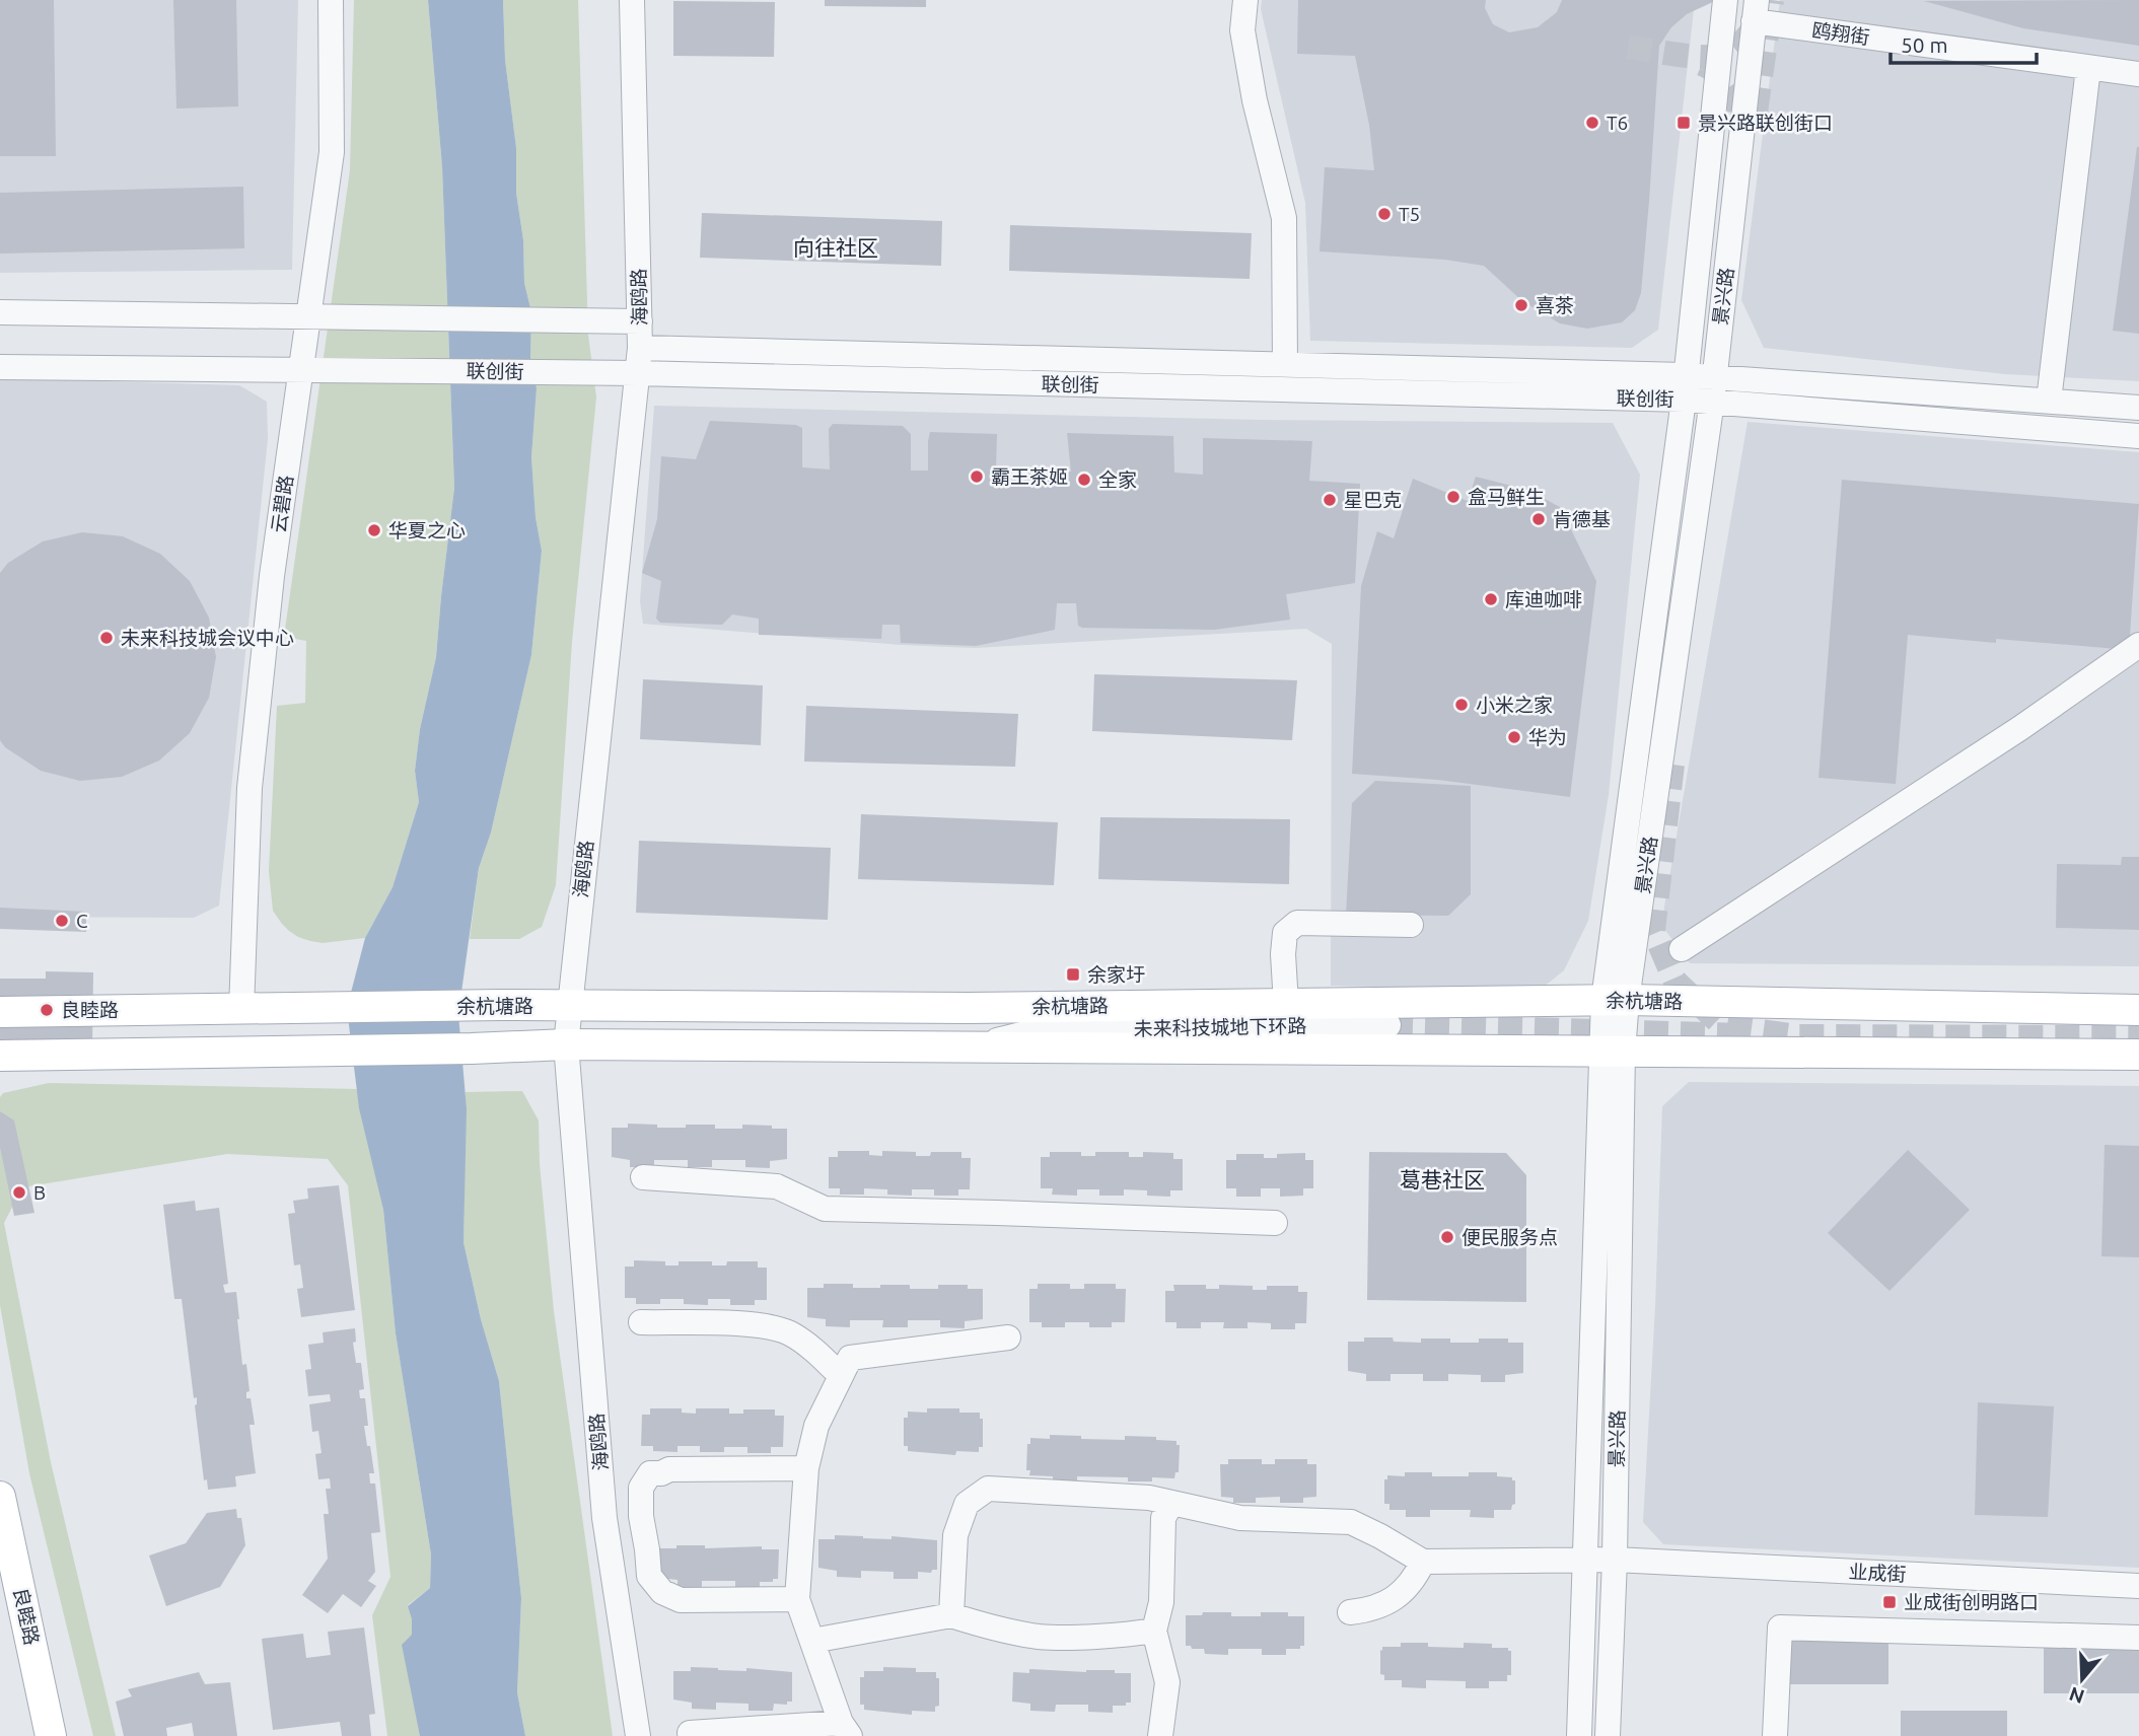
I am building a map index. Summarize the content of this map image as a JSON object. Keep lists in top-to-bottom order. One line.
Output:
{"streets":{"main road":["余杭塘路","良睦路"],"street":["鸥翔街","景兴路","海鸥路","联创街","云碧路","未来科技城地下环路","业成街"]},"crossings":[["鸥翔街","景兴路"],["景兴路","联创街"],["景兴路","余杭塘路"],["景兴路","业成街"],["海鸥路","联创街"],["海鸥路","余杭塘路"],["联创街","云碧路"],["云碧路","余杭塘路"],["余杭塘路","未来科技城地下环路"]],"districts":["向往社区","葛巷社区"],"places":{"other":["T6","T5","喜茶","霸王茶姬","全家","盒马鲜生","星巴克","肯德基","华夏之心","库迪咖啡","未来科技城会议中心","小米之家","华为","C","良睦路","B","便民服务点"],"transit":["景兴路联创街口","余家圩","业成街创明路口"]},"scale_bar":"50 m","north":"bottom"}
